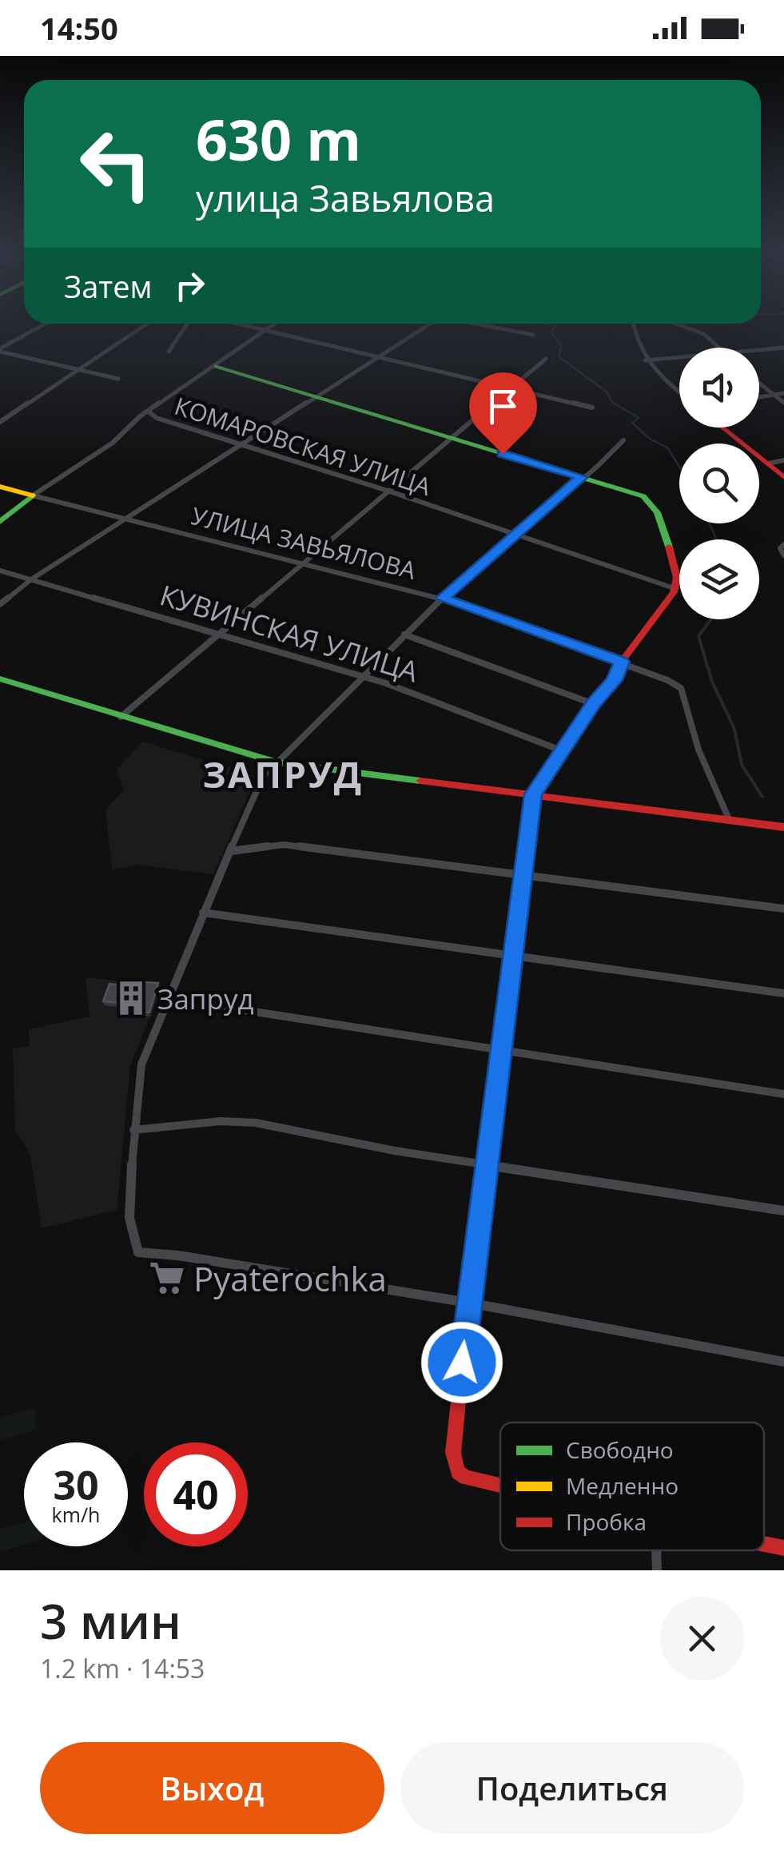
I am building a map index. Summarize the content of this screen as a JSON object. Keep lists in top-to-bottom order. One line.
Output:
{"streets":{"street":["КОМАРОВСКАЯ УЛИЦА","УЛИЦА ЗАВЬЯЛОВА","КУВИНСКАЯ УЛИЦА"]},"districts":["ЗАПРУД"],"places":{"building":["Запруд"],"supermarket":["Pyaterochka"]},"legend":["Свободно","Медленно","Пробка"],"page":{"status":"14:50","turn":["630 m","улица Завьялова"],"then":"Затем","speed":"30 km/h","limit":"40","heading":["3 мин","1.2 km · 14:53"],"buttons":["Выход","Поделиться"]}}
